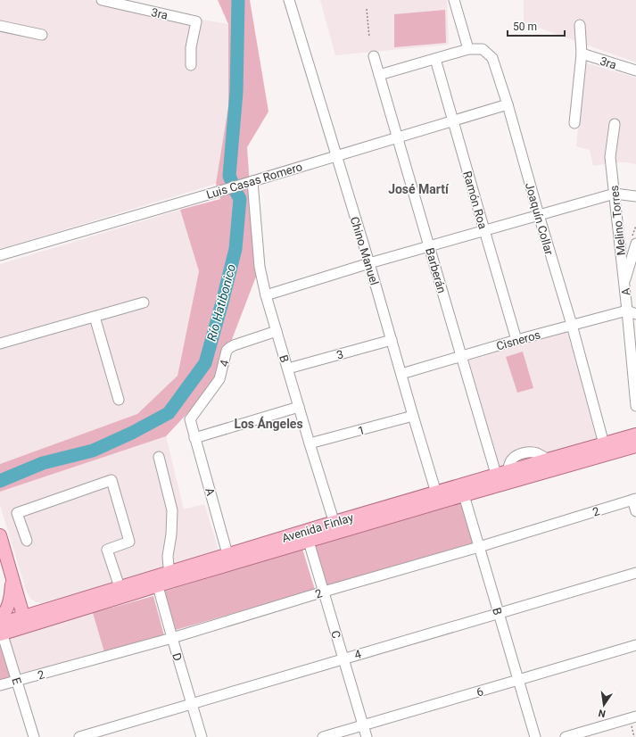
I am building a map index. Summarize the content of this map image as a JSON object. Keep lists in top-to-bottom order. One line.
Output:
{"streets":{"main road":["Avenida Finlay"],"street":["3ra","Luis Casas Romero","Ramón Roa","Joaquín Collar","Melino Torres","Chino Manuel","Barberán","A","Cisneros","3","B","4","1","2","C","D","E","6"]},"crossings":[["Luis Casas Romero","Ramón Roa"],["Luis Casas Romero","Joaquín Collar"],["Luis Casas Romero","Chino Manuel"],["Luis Casas Romero","Barberán"],["Luis Casas Romero","B"],["Ramón Roa","Cisneros"],["Joaquín Collar","Cisneros"],["Joaquín Collar","Avenida Finlay"],["Melino Torres","A"],["Chino Manuel","Cisneros"],["Chino Manuel","3"],["Chino Manuel","1"],["Chino Manuel","Avenida Finlay"],["Barberán","Cisneros"],["Barberán","Avenida Finlay"],["A","Cisneros"],["A","4"],["A","Avenida Finlay"],["3","B"],["B","4"],["B","1"],["B","2"],["B","Avenida Finlay"],["B","6"],["4","C"],["4","D"],["2","C"],["2","D"],["2","E"],["Avenida Finlay","C"],["Avenida Finlay","D"],["Avenida Finlay","E"],["C","6"]],"districts":["José Martí","Los Ángeles"],"water":["Río Hatibonico"],"scale_bar":"50 m","north":"bottom"}
